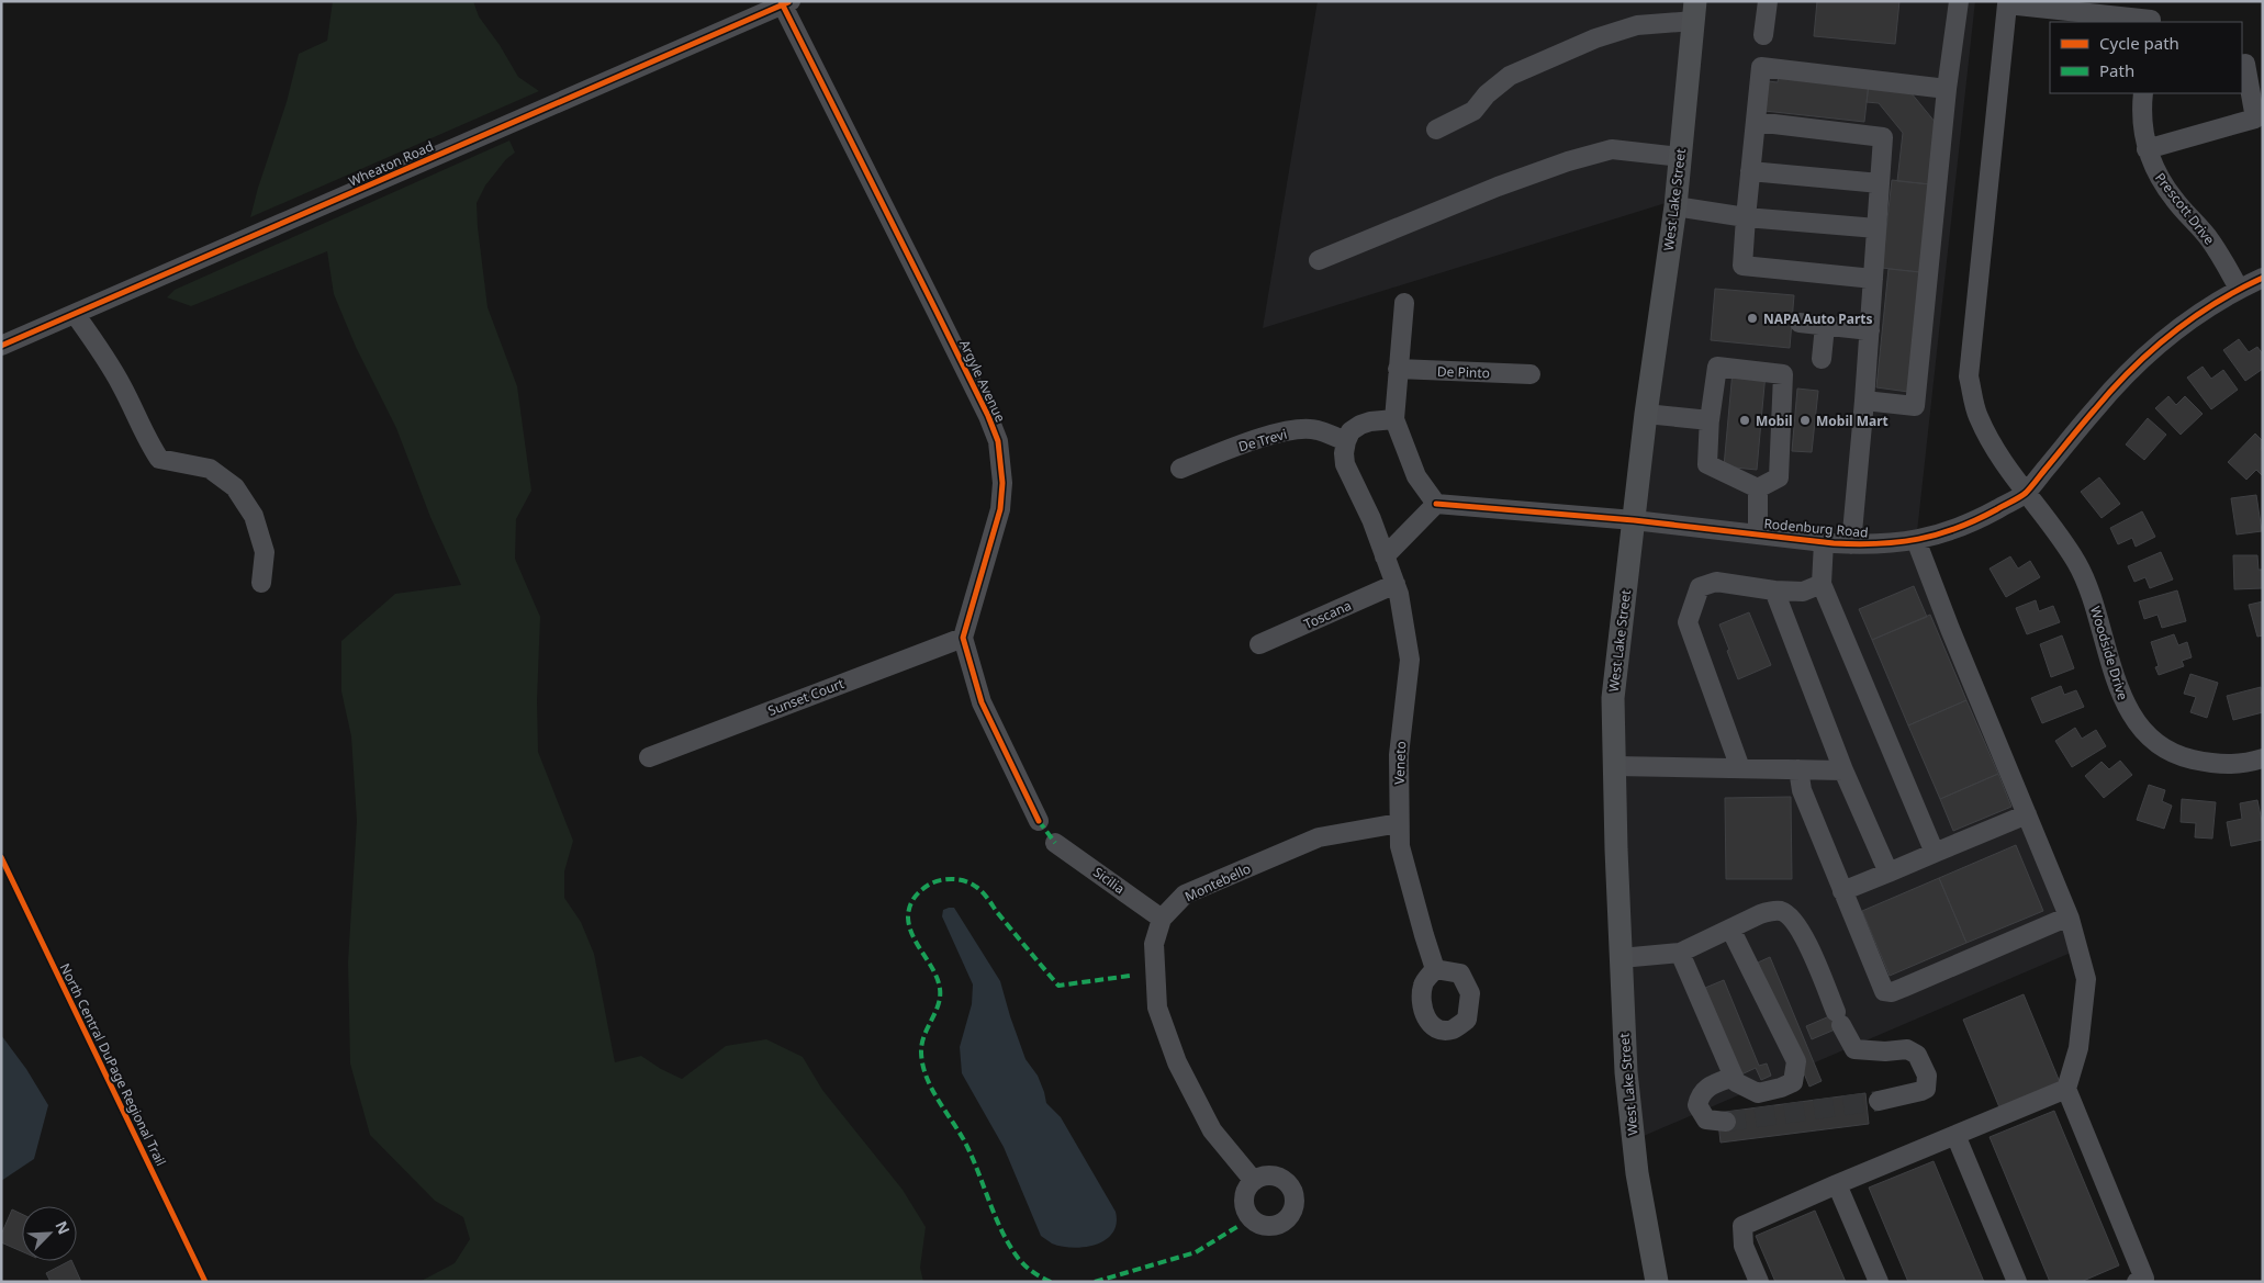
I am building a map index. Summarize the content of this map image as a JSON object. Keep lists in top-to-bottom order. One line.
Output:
{"streets":{"main road":["West Lake Street"],"street":["Wheaton Road","Prescott Drive","De Pinto","Argyle Avenue","De Trevi","Rodenburg Road","Toscana","Woodside Drive","Sunset Court","Veneto","Sicilia","Montebello"],"cycle path":["North Central DuPage Regional Trail"]},"crossings":[["Wheaton Road","Argyle Avenue"],["West Lake Street","Rodenburg Road"],["Prescott Drive","Rodenburg Road"],["Argyle Avenue","Sunset Court"],["De Trevi","Veneto"],["Rodenburg Road","Woodside Drive"],["Toscana","Veneto"],["Veneto","Montebello"],["Sicilia","Montebello"]],"places":["NAPA Auto Parts","Mobil","Mobil Mart"],"legend":["Cycle path","Path"],"north":"top right"}
